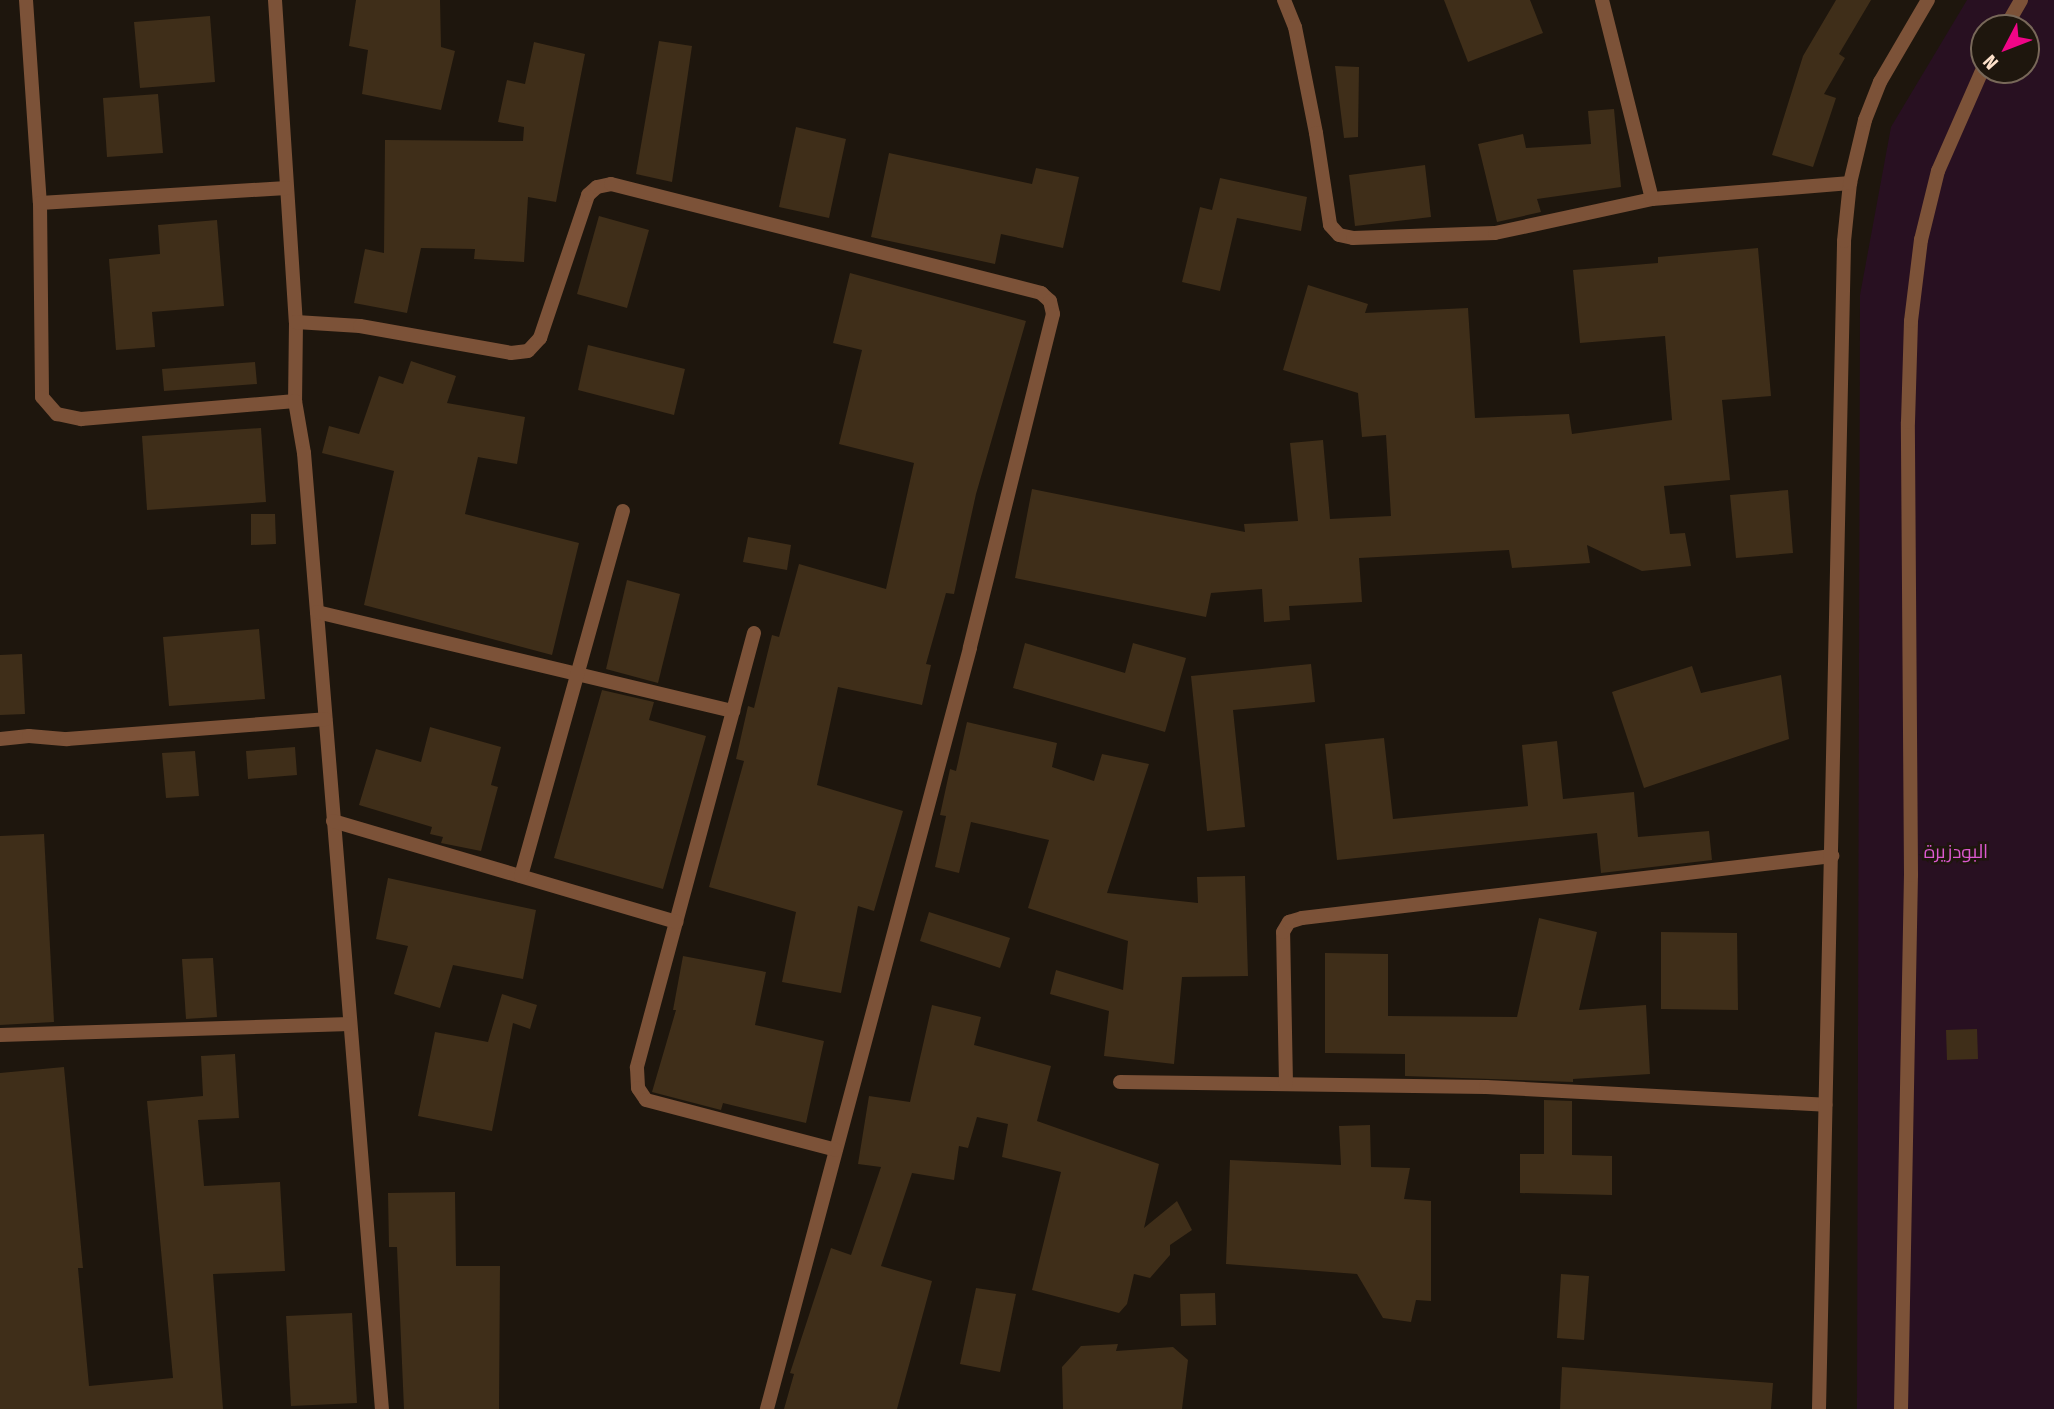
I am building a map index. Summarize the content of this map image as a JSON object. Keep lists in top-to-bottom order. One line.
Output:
{"parks":["البودزيرة"],"north":"bottom left"}
